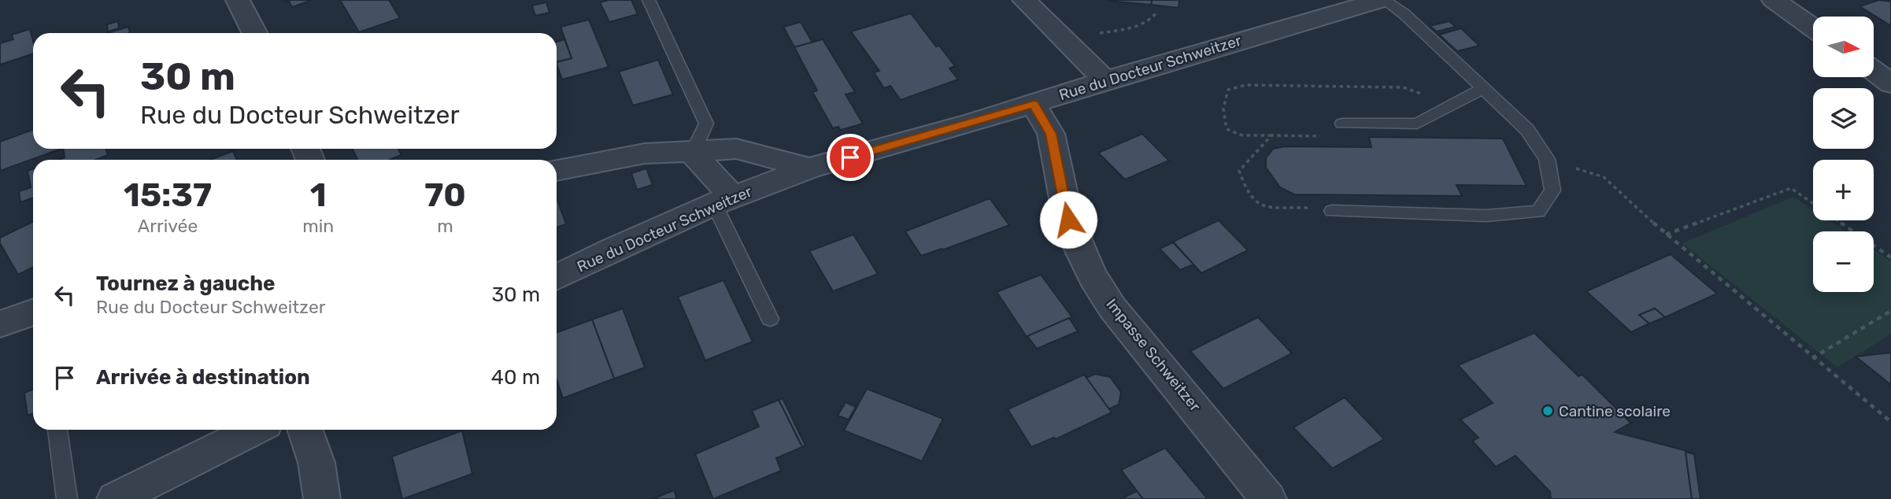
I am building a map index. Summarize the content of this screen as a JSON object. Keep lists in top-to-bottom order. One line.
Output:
{"streets":{"street":["Rue du Docteur Schweitzer","Impasse Schweitzer"]},"crossings":[["Rue du Docteur Schweitzer","Impasse Schweitzer"]],"places":["Cantine scolaire"],"north":"right","page":{"map_buttons":["+","−"],"turn":["30 m","Rue du Docteur Schweitzer"],"eta":["15:37","Arrivée","1","min","70","m"],"list":[{"name":"Tournez à gauche","note":"Rue du Docteur Schweitzer","value":"30 m"},{"name":"Arrivée à destination","value":"40 m"}]}}
